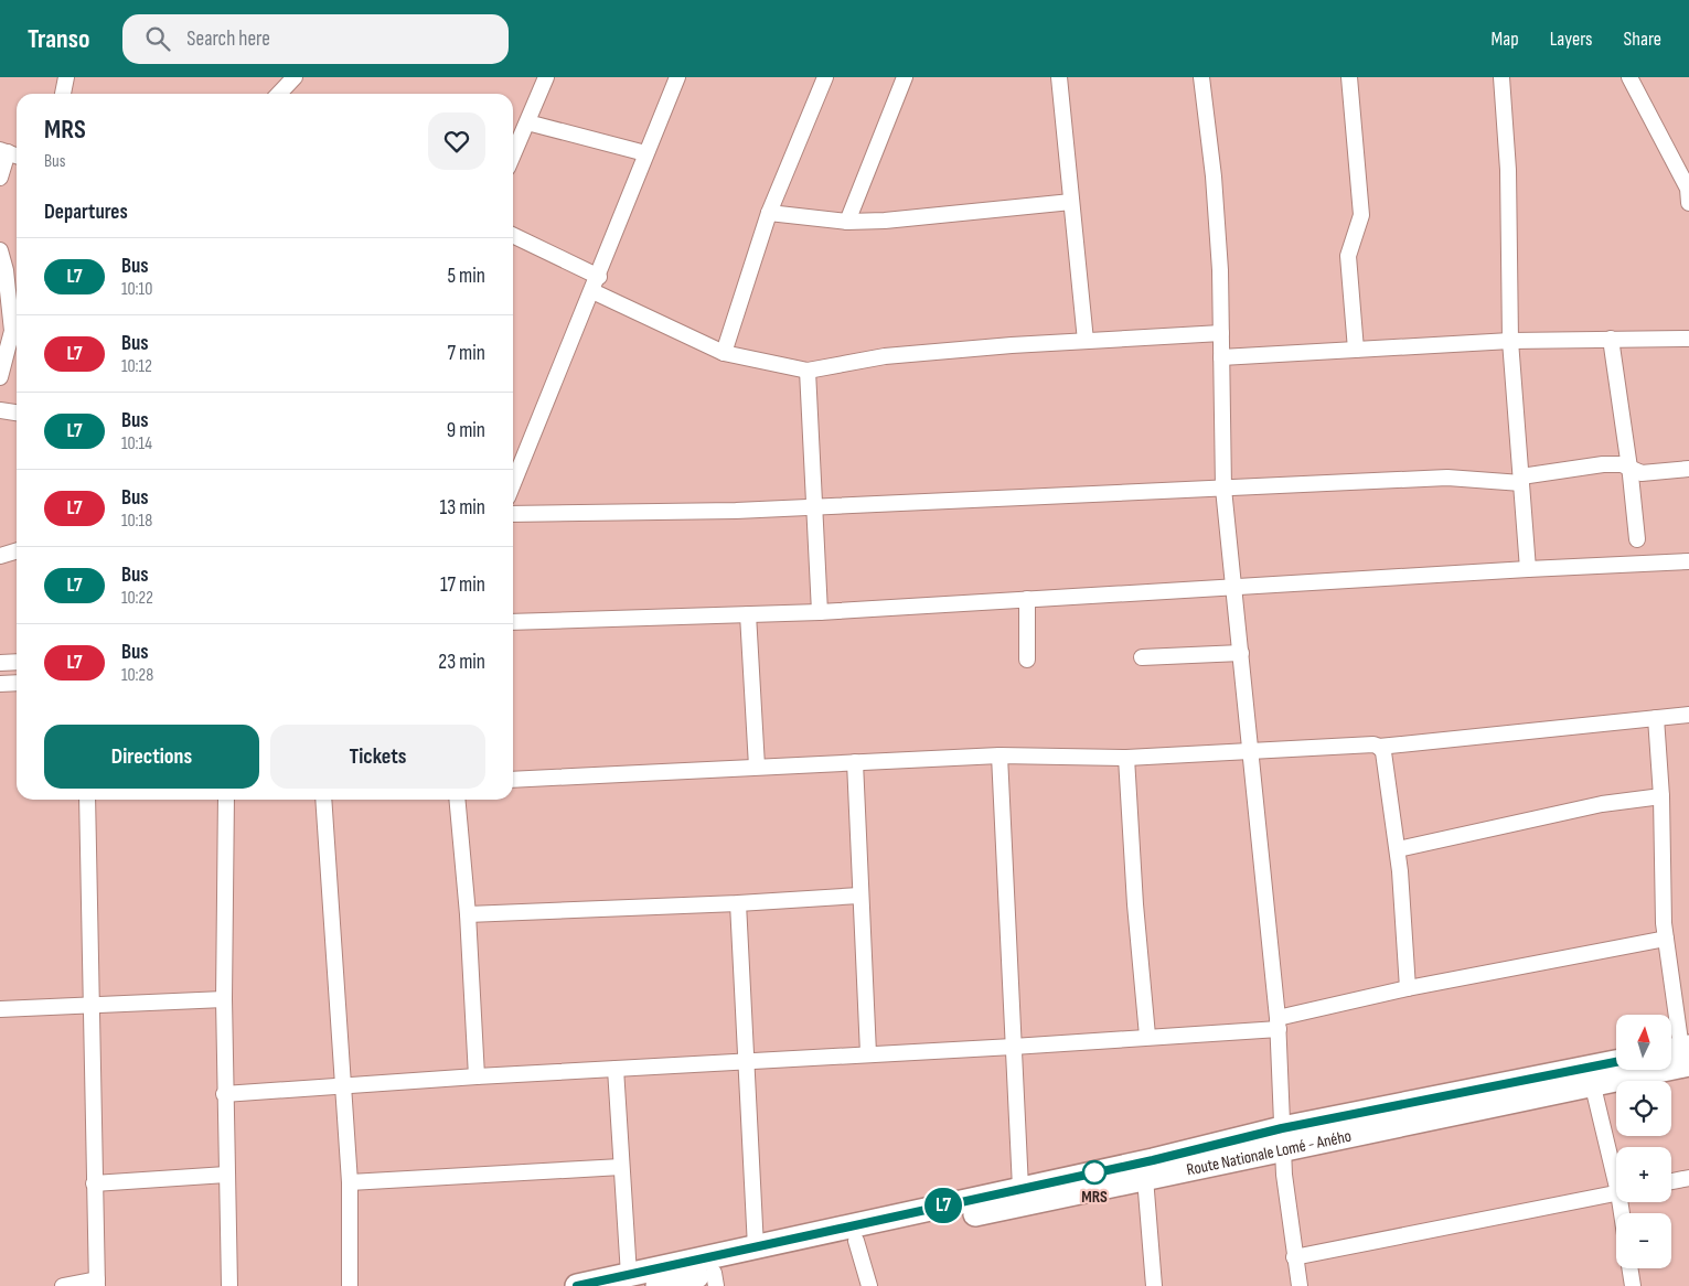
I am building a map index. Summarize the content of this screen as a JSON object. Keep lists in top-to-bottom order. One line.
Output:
{"streets":{"highway":["Route Nationale Lomé - Aného"]},"places":["MRS"],"lines":["bus line L7"],"north":"top","page":{"header":"Transo","search":"Search here","nav":["Map","Layers","Share"],"on_map":"L7","heading":[["MRS","Bus"],"Departures"],"list":[{"mark":"L7","name":"Bus","note":"10:10","value":"5 min"},{"mark":"L7","name":"Bus","note":"10:12","value":"7 min"},{"mark":"L7","name":"Bus","note":"10:14","value":"9 min"},{"mark":"L7","name":"Bus","note":"10:18","value":"13 min"},{"mark":"L7","name":"Bus","note":"10:22","value":"17 min"},{"mark":"L7","name":"Bus","note":"10:28","value":"23 min"}],"buttons":["Directions","Tickets"],"map_buttons":["+","−"]}}
